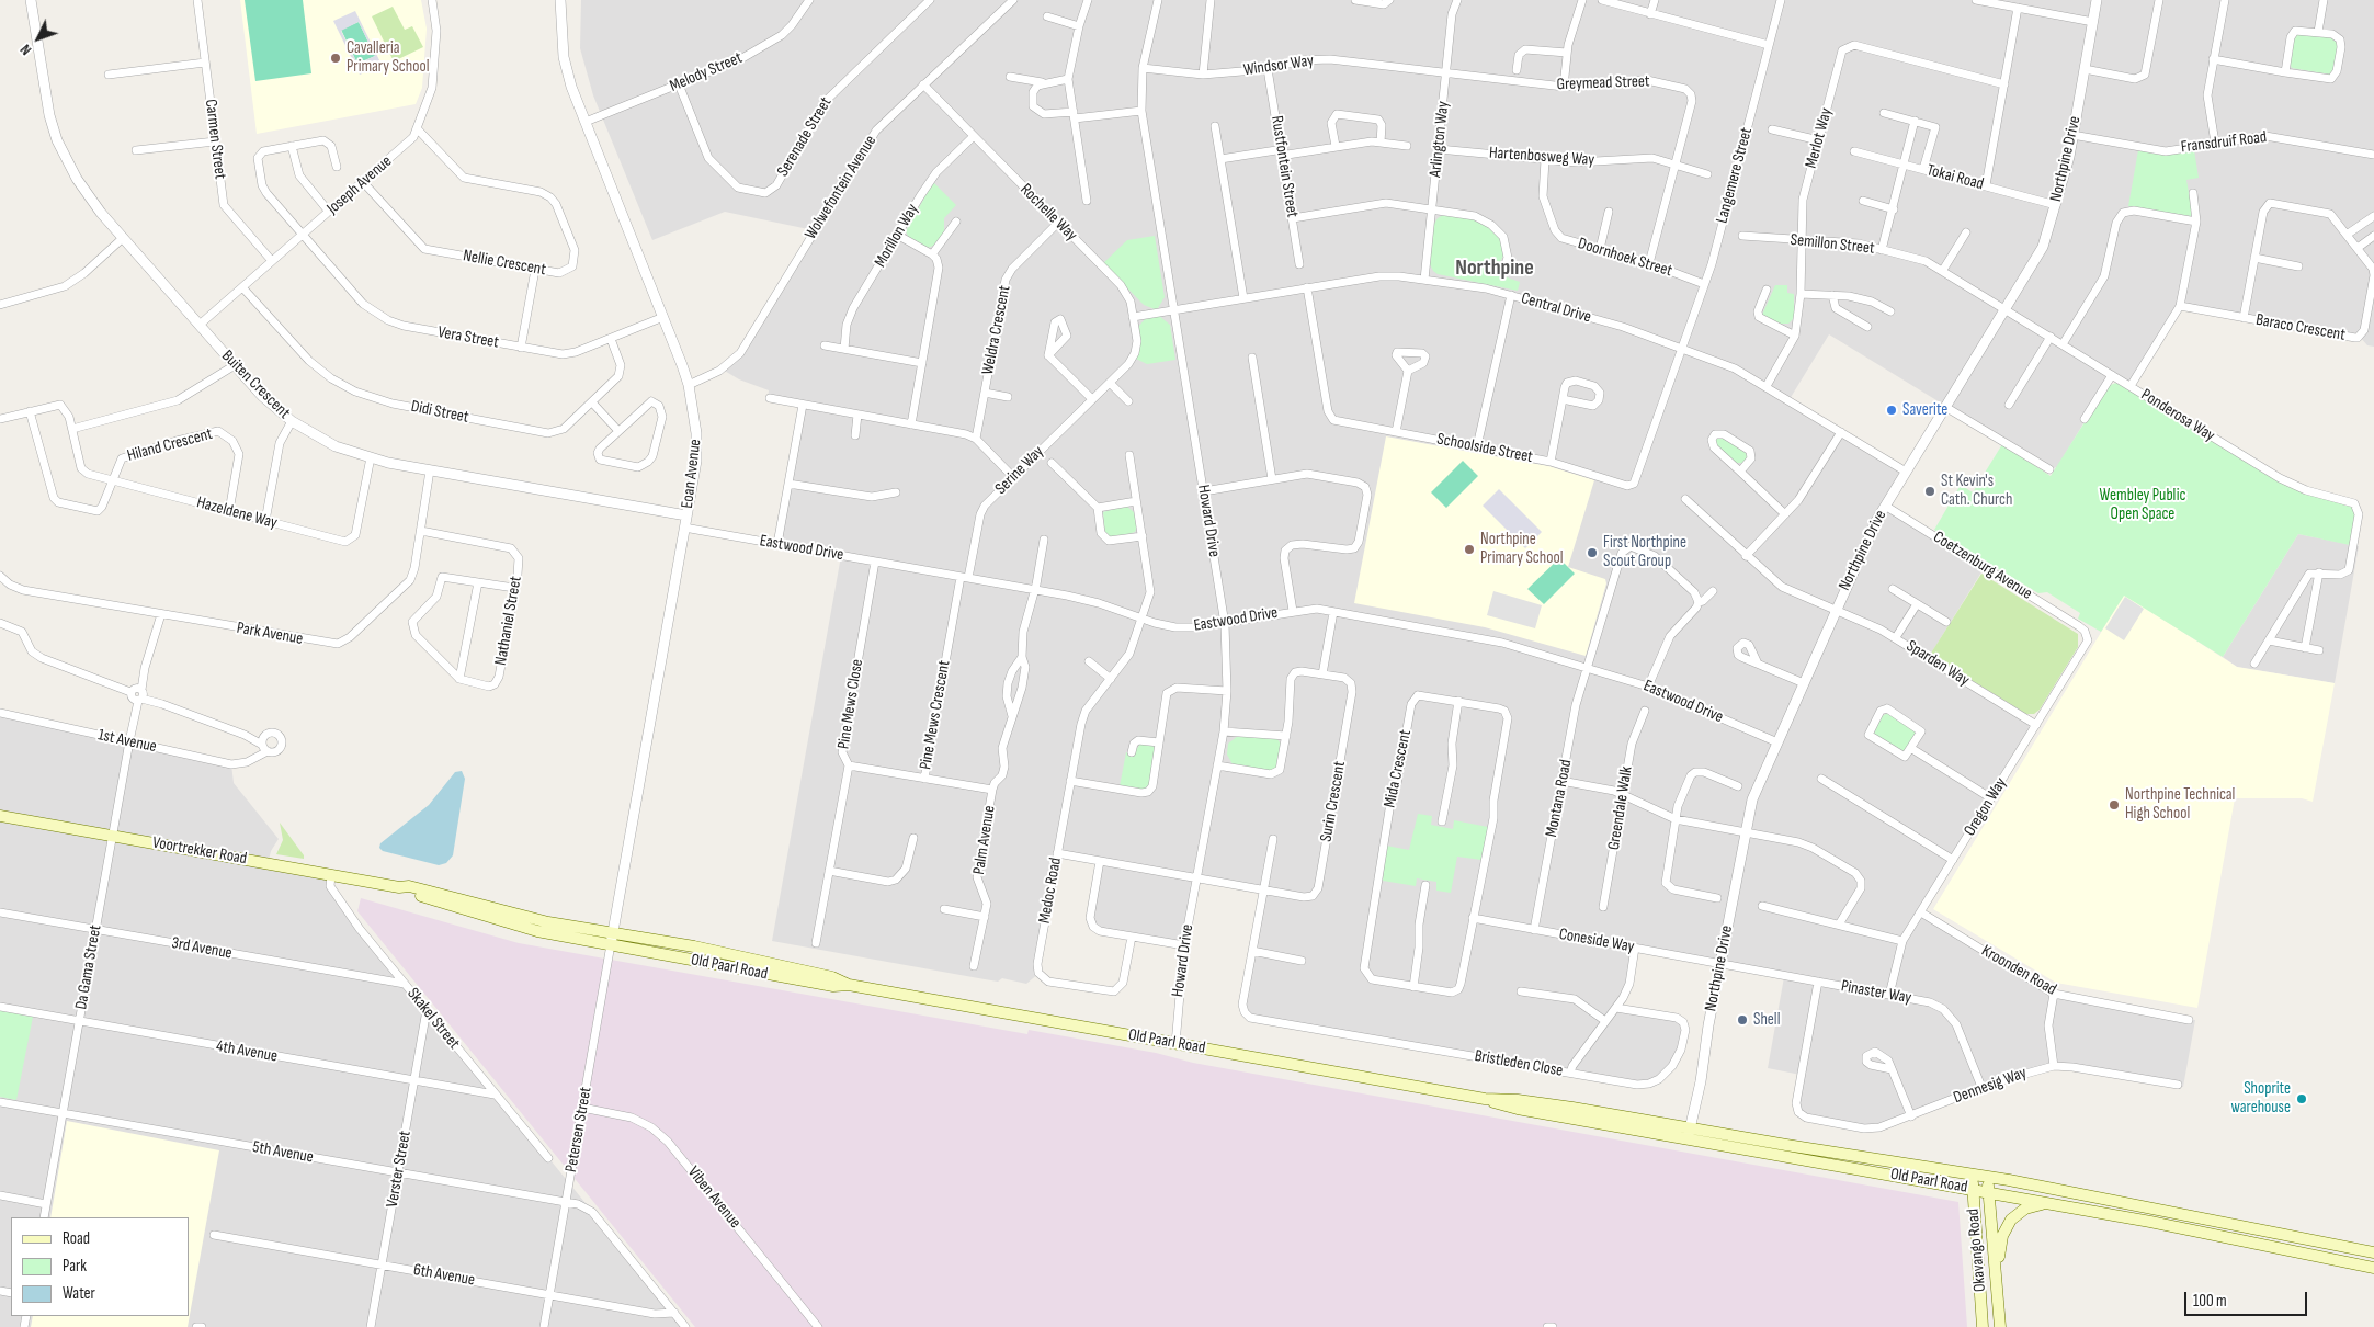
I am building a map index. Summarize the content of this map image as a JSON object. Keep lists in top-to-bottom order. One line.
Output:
{"streets":{"main road":["Voortrekker Road","Old Paarl Road","Okavango Road"],"street":["Windsor Way","Melody Street","Greymead Street","Serenade Street","Merlot Way","Carmen Street","Arlington Way","Fransdruif Road","Hartenbosweg Way","Northpine Drive","Rustfontein Street","Langemere Street","Tokai Road","Joseph Avenue","Wolwefontein Avenue","Rochelle Way","Morillon Way","Semillon Street","Doornhoek Street","Nellie Crescent","Central Drive","Baraco Crescent","Weldra Crescent","Vera Street","Buiten Crescent","Didi Street","Ponderosa Way","Hiland Crescent","Schoolside Street","Serine Way","Eoan Avenue","Hazeldene Way","Howard Drive","Eastwood Drive","Coetzenburg Avenue","Nathaniel Street","Park Avenue","Sparden Way","Pine Mews Close","Pine Mews Crescent","1st Avenue","Mida Crescent","Montana Road","Surin Crescent","Oregon Way","Greendale Walk","Palm Avenue","Medoc Road","Coneside Way","3rd Avenue","Da Gama Street","Kroonden Road","Pinaster Way","Skakel Street","4th Avenue","Bristleden Close","Dennesig Way","Petersen Street","5th Avenue","Verster Street","Viben Avenue","6th Avenue"]},"crossings":[["Windsor Way","Greymead Street"],["Windsor Way","Arlington Way"],["Windsor Way","Rustfontein Street"],["Windsor Way","Howard Drive"],["Melody Street","Serenade Street"],["Melody Street","Eoan Avenue"],["Greymead Street","Arlington Way"],["Greymead Street","Hartenbosweg Way"],["Merlot Way","Semillon Street"],["Merlot Way","Central Drive"],["Carmen Street","Joseph Avenue"],["Arlington Way","Hartenbosweg Way"],["Arlington Way","Central Drive"],["Fransdruif Road","Northpine Drive"],["Hartenbosweg Way","Doornhoek Street"],["Northpine Drive","Tokai Road"],["Northpine Drive","Semillon Street"],["Northpine Drive","Central Drive"],["Northpine Drive","Ponderosa Way"],["Northpine Drive","Eastwood Drive"],["Northpine Drive","Coetzenburg Avenue"],["Northpine Drive","Sparden Way"],["Northpine Drive","Coneside Way"],["Northpine Drive","Old Paarl Road"],["Northpine Drive","Pinaster Way"],["Langemere Street","Doornhoek Street"],["Langemere Street","Central Drive"],["Langemere Street","Schoolside Street"],["Joseph Avenue","Nellie Crescent"],["Joseph Avenue","Vera Street"],["Joseph Avenue","Buiten Crescent"],["Joseph Avenue","Didi Street"],["Wolwefontein Avenue","Rochelle Way"],["Wolwefontein Avenue","Eoan Avenue"],["Rochelle Way","Morillon Way"],["Rochelle Way","Weldra Crescent"],["Rochelle Way","Serine Way"],["Semillon Street","Ponderosa Way"],["Central Drive","Schoolside Street"],["Central Drive","Howard Drive"],["Vera Street","Didi Street"],["Vera Street","Eoan Avenue"],["Buiten Crescent","Eoan Avenue"],["Buiten Crescent","Hazeldene Way"],["Buiten Crescent","Park Avenue"],["Hiland Crescent","Hazeldene Way"],["Serine Way","Eastwood Drive"],["Serine Way","Pine Mews Crescent"],["Eoan Avenue","Eastwood Drive"],["Eoan Avenue","Voortrekker Road"],["Eoan Avenue","Old Paarl Road"],["Eoan Avenue","Petersen Street"],["Howard Drive","Eastwood Drive"],["Howard Drive","Surin Crescent"],["Howard Drive","Old Paarl Road"],["Eastwood Drive","Pine Mews Close"],["Eastwood Drive","Pine Mews Crescent"],["Eastwood Drive","Montana Road"],["Eastwood Drive","Palm Avenue"],["Eastwood Drive","Medoc Road"],["Coetzenburg Avenue","Oregon Way"],["Nathaniel Street","Park Avenue"],["Park Avenue","Da Gama Street"],["Sparden Way","Oregon Way"],["Pine Mews Close","Pine Mews Crescent"],["1st Avenue","Da Gama Street"],["Mida Crescent","Coneside Way"],["Montana Road","Coneside Way"],["Surin Crescent","Medoc Road"],["Oregon Way","Kroonden Road"],["Oregon Way","Pinaster Way"],["Voortrekker Road","Da Gama Street"],["Voortrekker Road","Old Paarl Road"],["Voortrekker Road","Skakel Street"],["Voortrekker Road","Petersen Street"],["Coneside Way","Pinaster Way"],["3rd Avenue","Da Gama Street"],["3rd Avenue","Skakel Street"],["Da Gama Street","4th Avenue"],["Da Gama Street","5th Avenue"],["Old Paarl Road","Petersen Street"],["Old Paarl Road","Okavango Road"],["Pinaster Way","Dennesig Way"],["Skakel Street","4th Avenue"],["Skakel Street","Verster Street"],["4th Avenue","Verster Street"],["Petersen Street","5th Avenue"],["Petersen Street","Viben Avenue"],["Petersen Street","6th Avenue"],["5th Avenue","Verster Street"],["Verster Street","6th Avenue"]],"districts":["Northpine"],"parks":["Wembley Public Open Space"],"places":["Cavalleria Primary School","Saverite","St Kevin's Cath. Church","Northpine Primary School","First Northpine Scout Group","Northpine Technical High School","Shell","Shoprite warehouse"],"legend":["Road","Park","Water"],"scale_bar":"100 m","north":"bottom left"}
